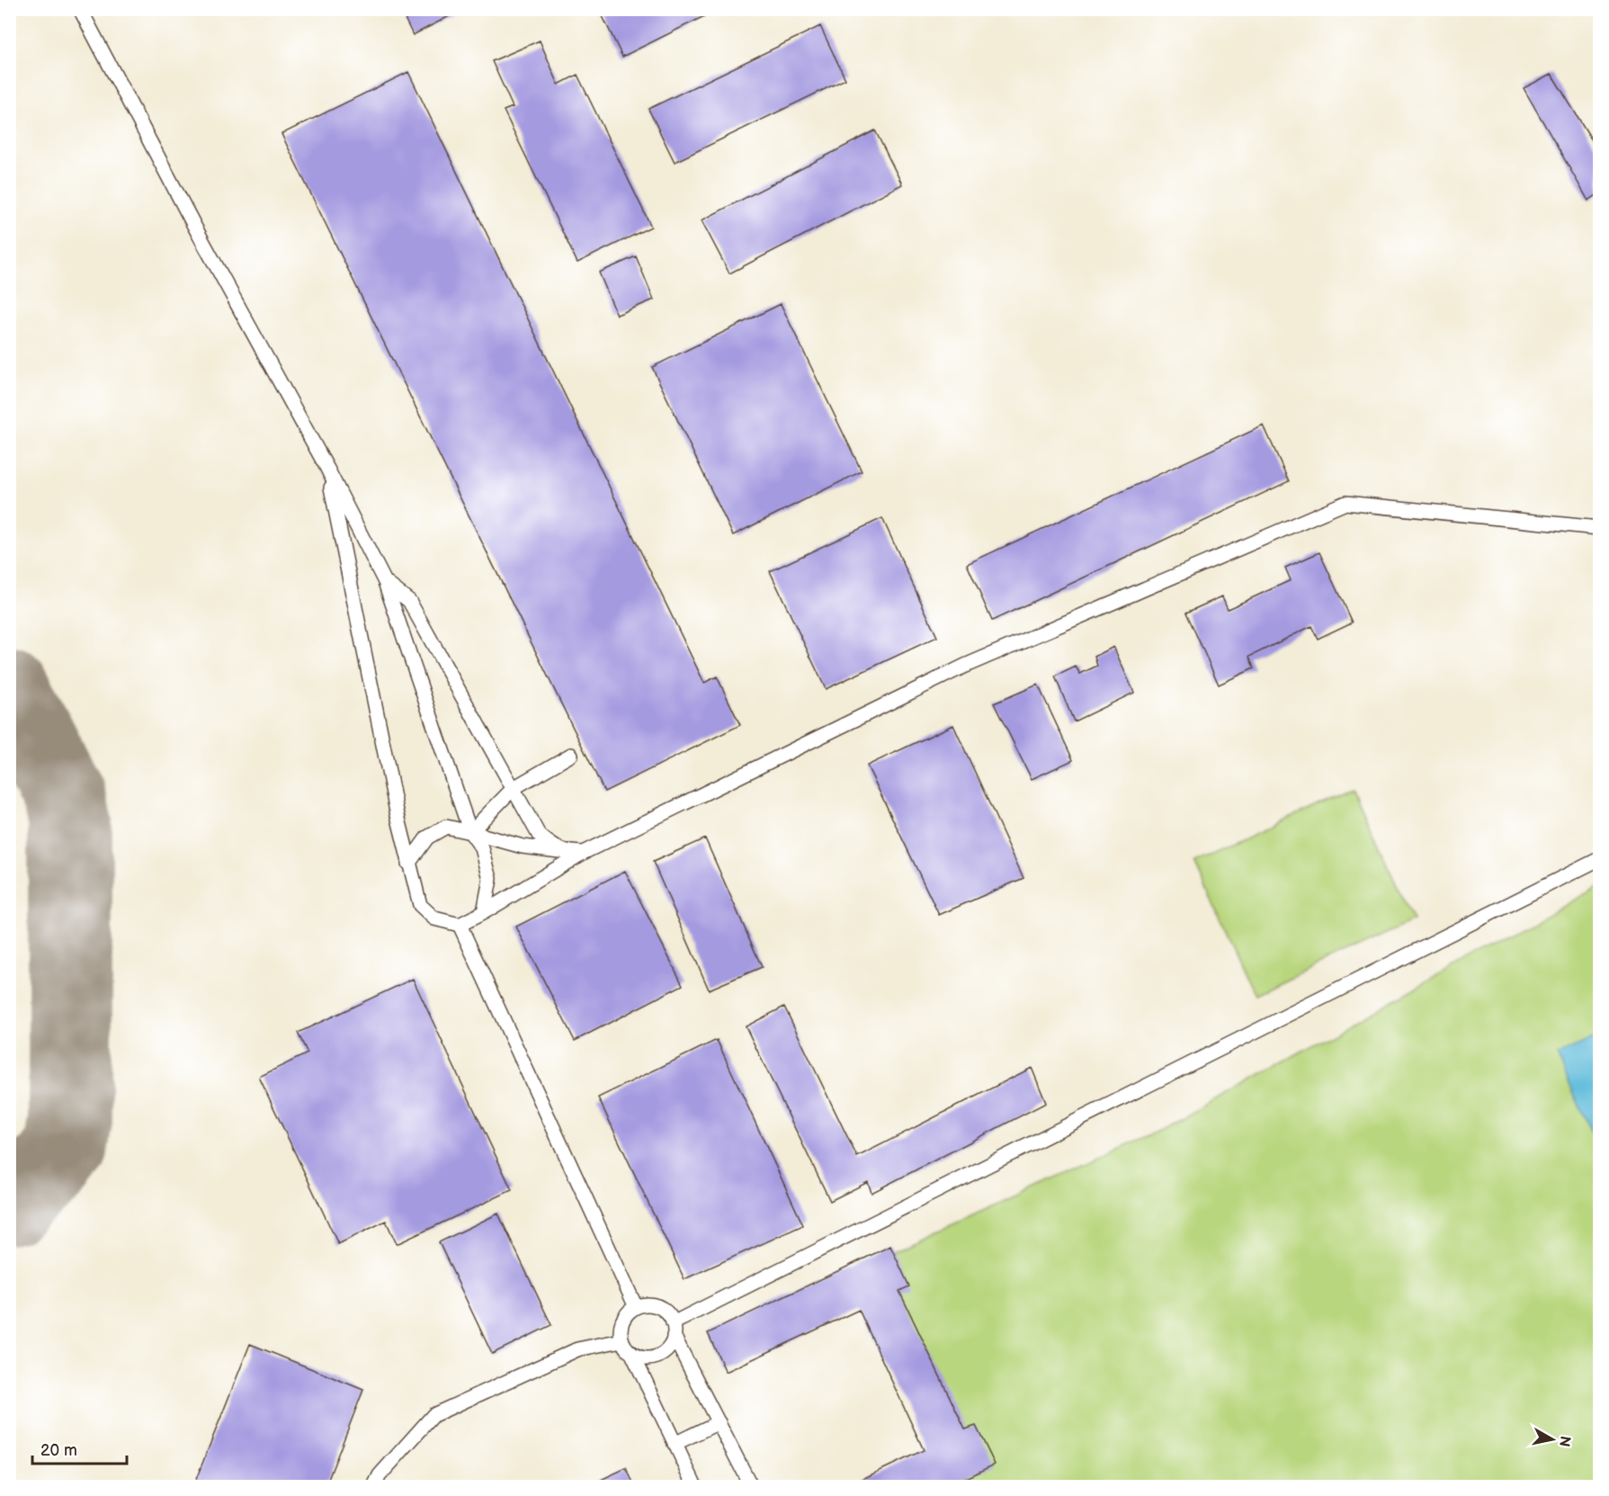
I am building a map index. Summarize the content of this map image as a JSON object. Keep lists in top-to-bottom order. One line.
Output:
{"scale_bar":"20 m","north":"right"}
